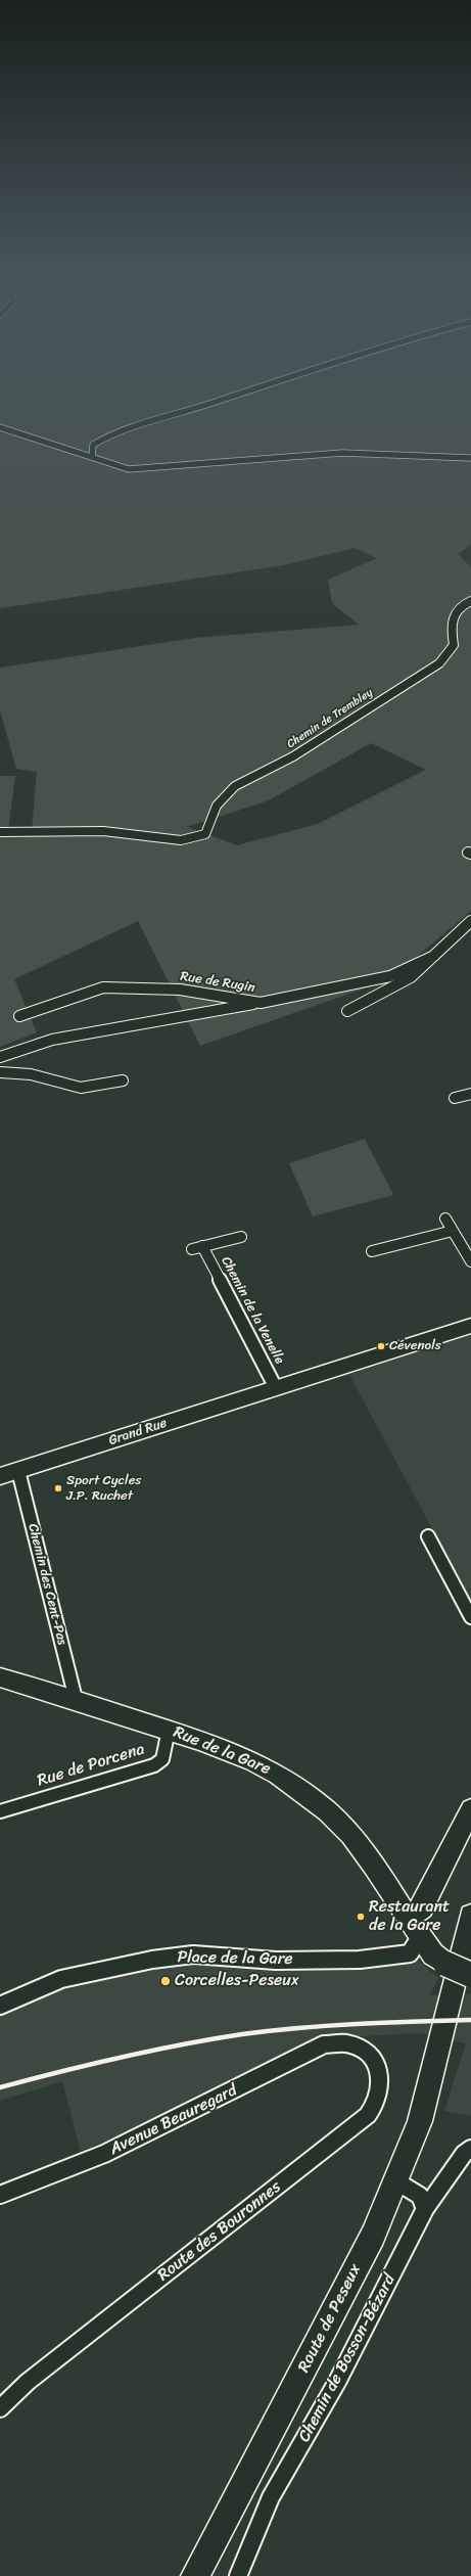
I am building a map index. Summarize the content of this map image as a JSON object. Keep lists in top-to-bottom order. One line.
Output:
{"streets":{"main road":["Grand Rue","Rue de la Gare","Route de Peseux"],"street":["Chemin de Trembley","Rue de Rugin","Chemin de la Venelle","Chemin des Cent-Pas","Rue de Porcena","Place de la Gare","Avenue Beauregard","Route des Bouronnes","Chemin de Bosson-Bézard"]},"crossings":[["Chemin de la Venelle","Grand Rue"],["Grand Rue","Chemin des Cent-Pas"],["Chemin des Cent-Pas","Rue de la Gare"],["Rue de la Gare","Rue de Porcena"],["Rue de la Gare","Place de la Gare"],["Avenue Beauregard","Route des Bouronnes"]],"places":["Cévenols","Sport Cycles J.P. Ruchet","Restaurant de la Gare","Corcelles-Peseux"]}
